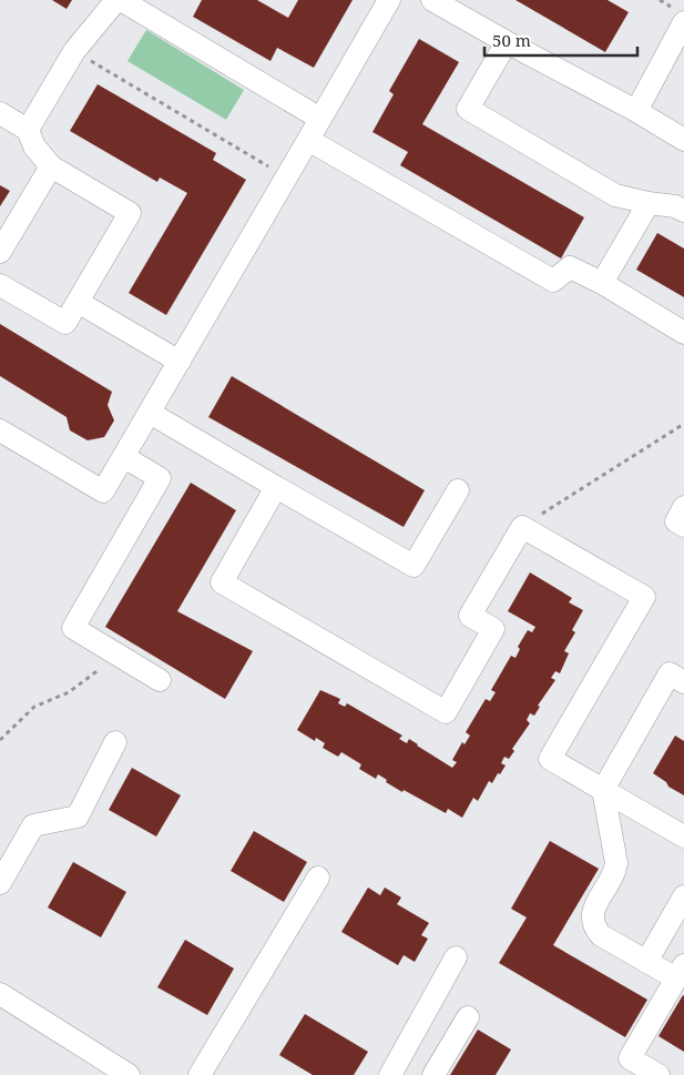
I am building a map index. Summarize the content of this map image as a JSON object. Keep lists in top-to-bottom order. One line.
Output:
{"scale_bar":"50 m"}
